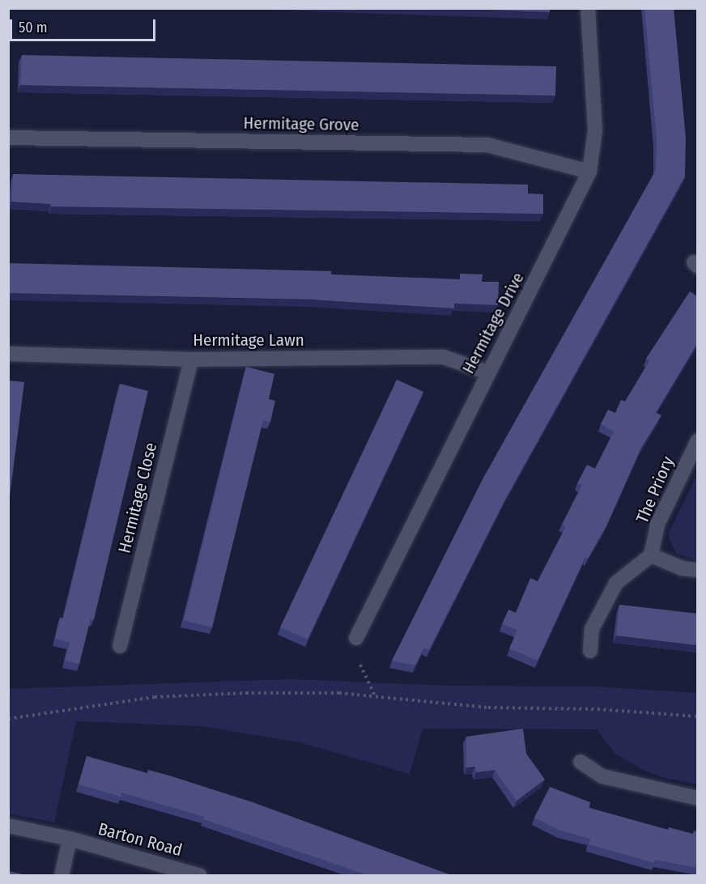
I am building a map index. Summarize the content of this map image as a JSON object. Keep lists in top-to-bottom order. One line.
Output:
{"streets":{"street":["Hermitage Grove","Hermitage Drive","Hermitage Lawn","The Priory","Hermitage Close","Barton Road"]},"crossings":[["Hermitage Grove","Hermitage Drive"],["Hermitage Drive","Hermitage Lawn"],["Hermitage Lawn","Hermitage Close"]],"scale_bar":"50 m"}
